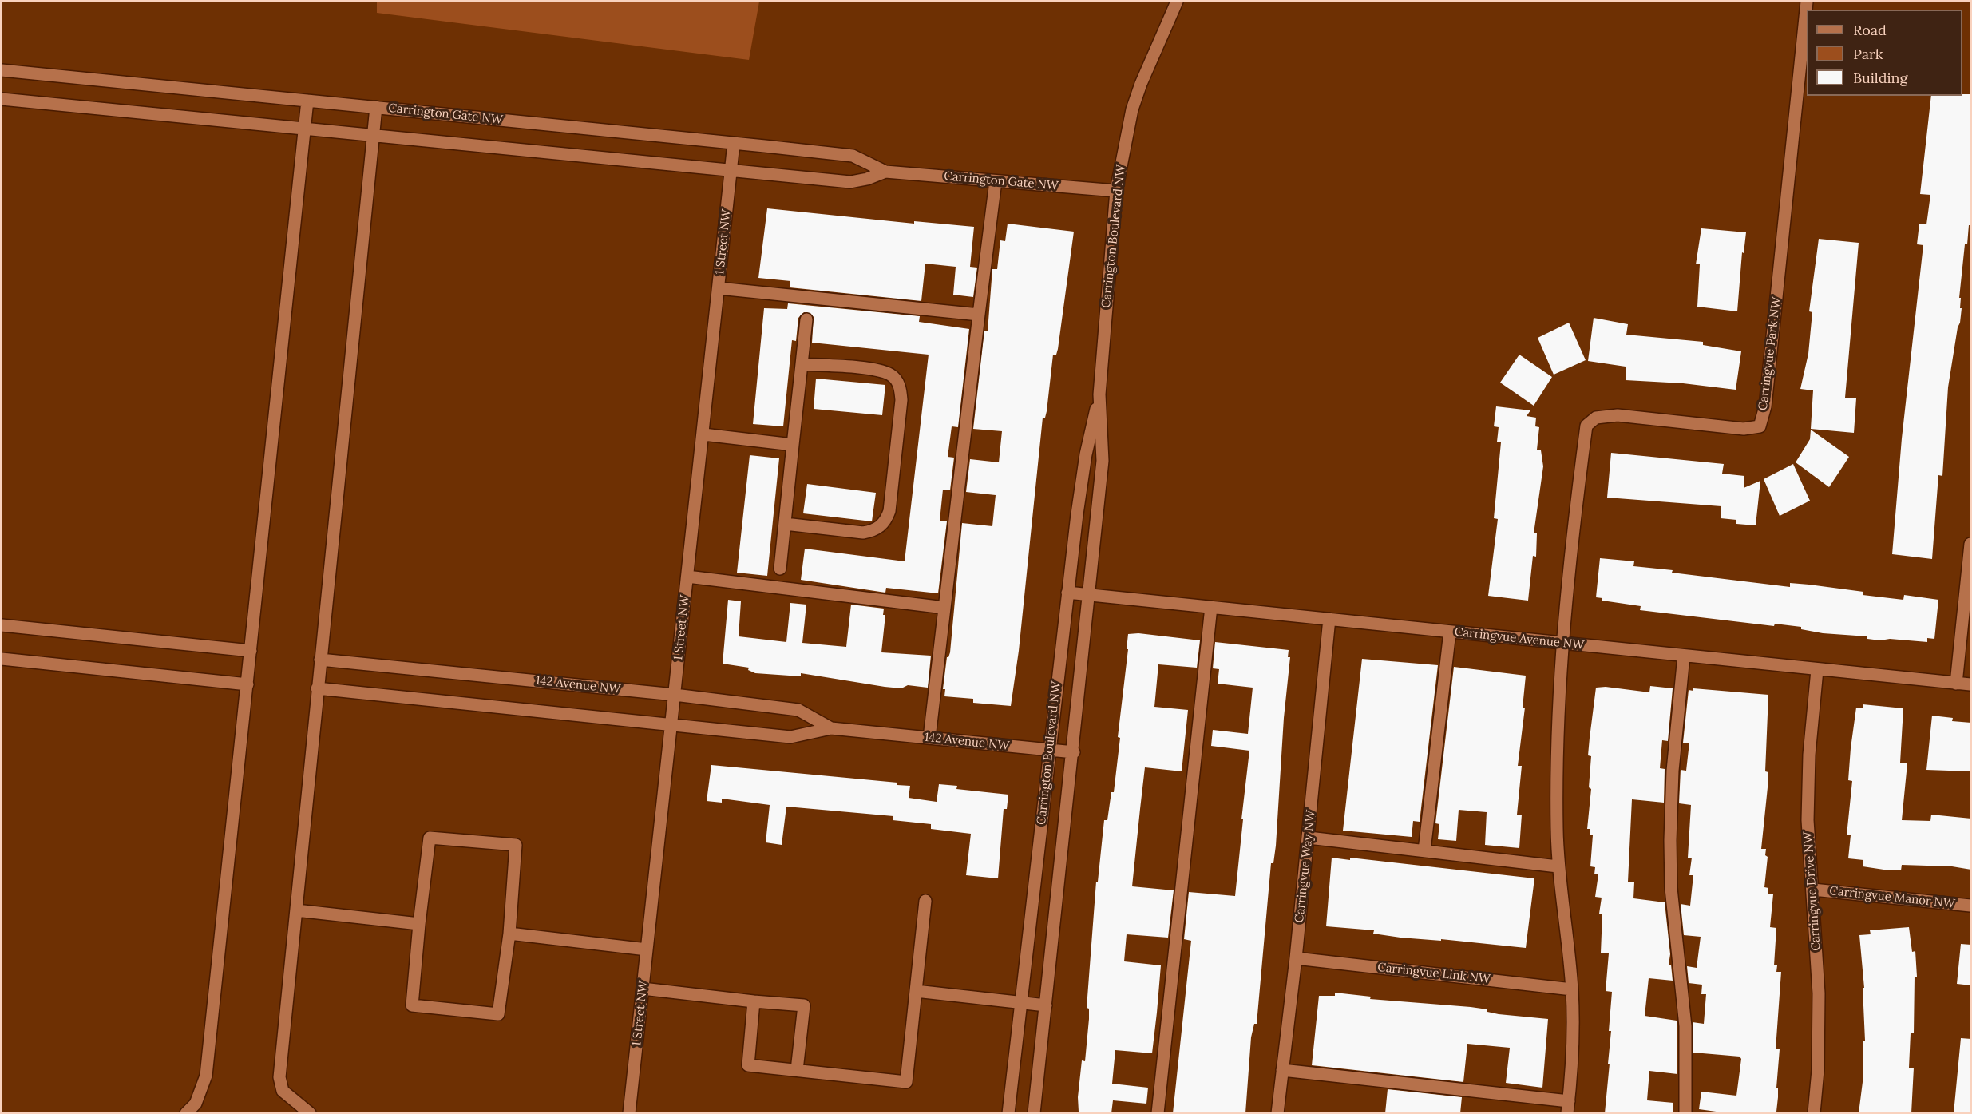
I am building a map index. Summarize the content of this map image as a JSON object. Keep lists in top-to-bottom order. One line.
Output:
{"streets":{"street":["Carrington Gate NW","Carrington Boulevard NW","1 Street NW","Carringvue Park NW","Carringvue Avenue NW","142 Avenue NW","Carringvue Way NW","Carringvue Drive NW","Carringvue Manor NW","Carringvue Link NW"]},"crossings":[["Carrington Gate NW","Carrington Boulevard NW"],["Carrington Gate NW","1 Street NW"],["Carrington Boulevard NW","Carringvue Avenue NW"],["Carrington Boulevard NW","142 Avenue NW"],["1 Street NW","142 Avenue NW"],["Carringvue Park NW","Carringvue Avenue NW"],["Carringvue Avenue NW","Carringvue Way NW"],["Carringvue Avenue NW","Carringvue Drive NW"],["Carringvue Way NW","Carringvue Link NW"],["Carringvue Drive NW","Carringvue Manor NW"]],"legend":["Road","Park","Building"]}
